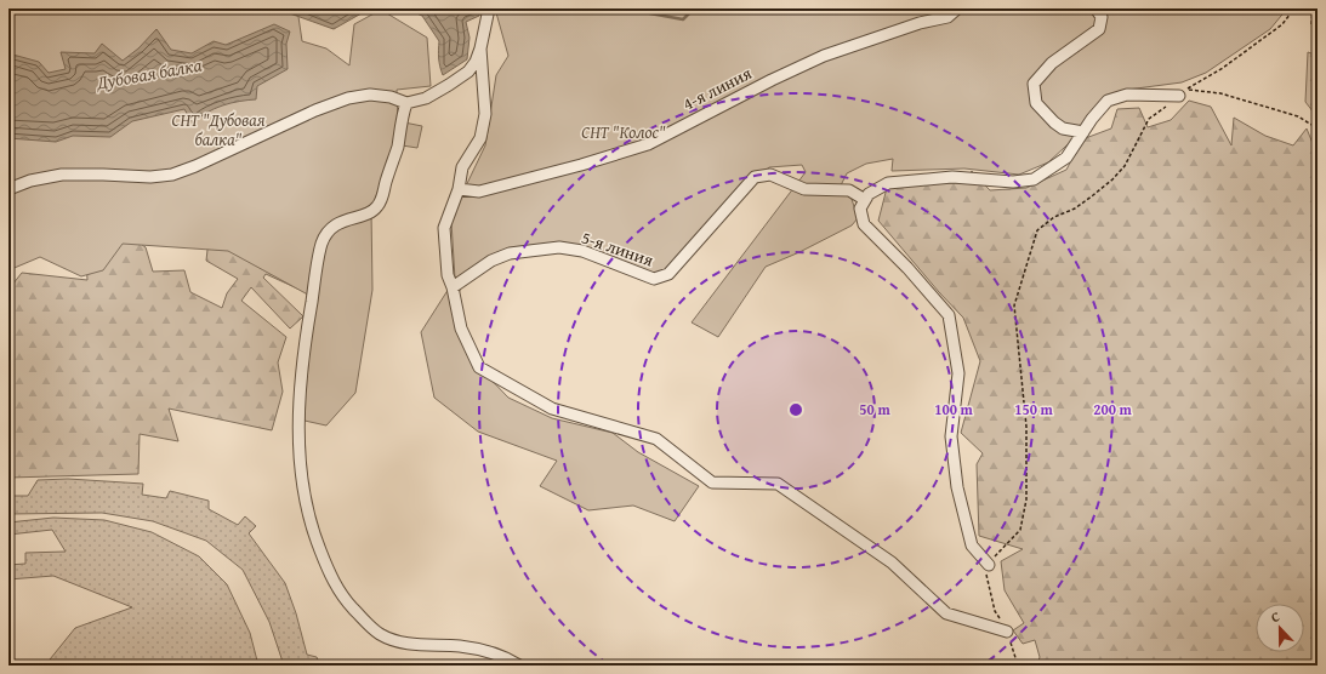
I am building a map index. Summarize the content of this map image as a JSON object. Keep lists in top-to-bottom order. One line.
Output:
{"streets":{"street":["4-я линия","5-я линия"]},"water":["Дубовая балка"],"parks":["СНТ \"Дубовая балка\"","СНТ \"Колос\""],"north":"top","rings":["50 m","100 m","150 m","200 m"]}
